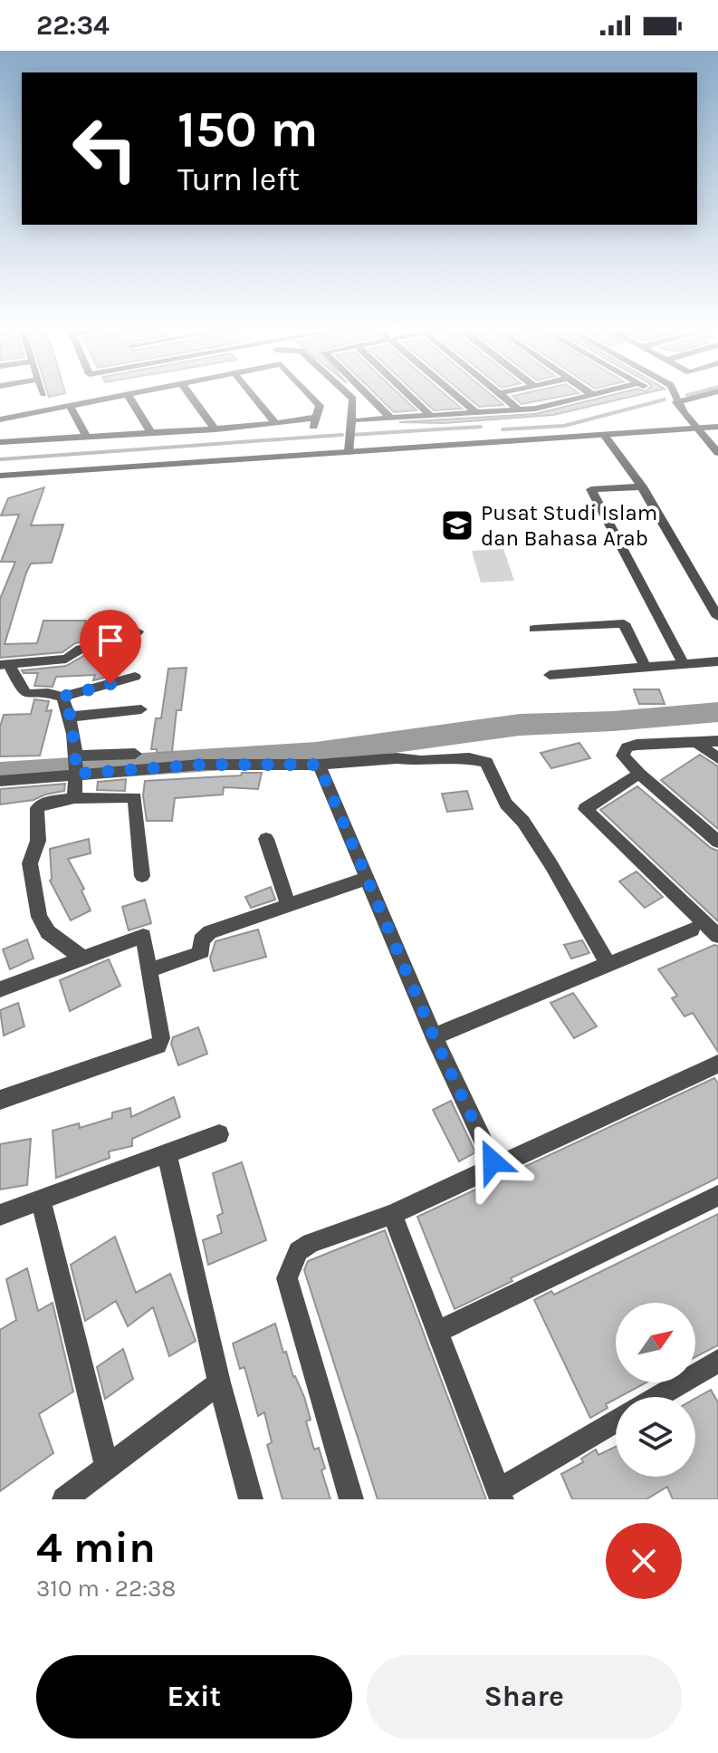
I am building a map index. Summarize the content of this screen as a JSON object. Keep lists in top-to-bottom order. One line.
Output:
{"places":{"school or university":["Pusat Studi Islam dan Bahasa Arab"]},"north":"top right","page":{"status":"22:34","turn":["150 m","Turn left"],"heading":["4 min","310 m · 22:38"],"buttons":["Exit","Share"]}}
